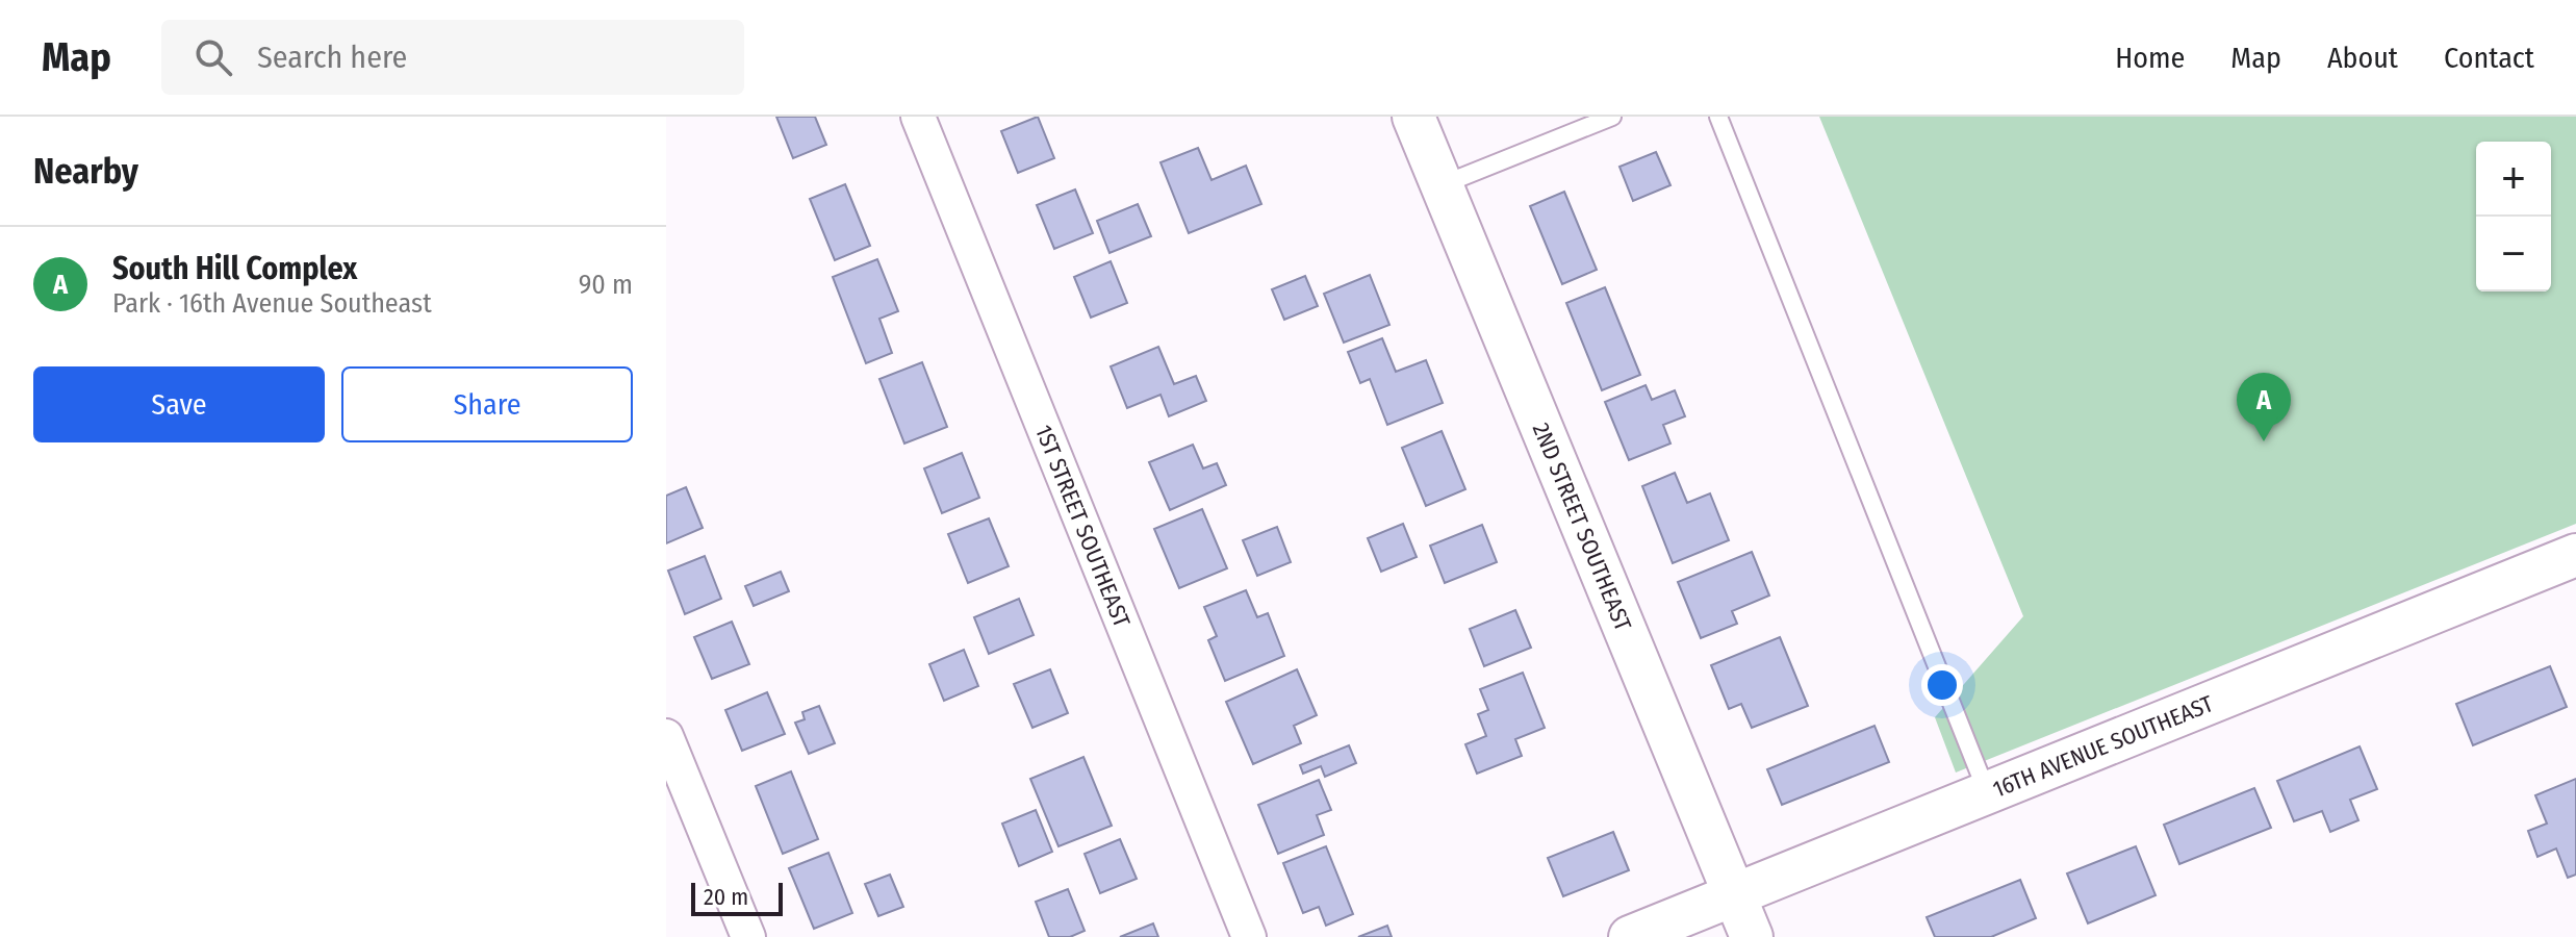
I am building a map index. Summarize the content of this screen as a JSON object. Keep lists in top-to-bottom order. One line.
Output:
{"streets":{"street":["1ST STREET SOUTHEAST","2ND STREET SOUTHEAST","16TH AVENUE SOUTHEAST"]},"crossings":[["2ND STREET SOUTHEAST","16TH AVENUE SOUTHEAST"]],"scale_bar":"20 m","page":{"header":"Map","search":"Search here","nav":["Home","Map","About","Contact"],"heading":"Nearby","map_buttons":["+","−"],"list":[{"mark":"A","name":"South Hill Complex","note":"Park · 16th Avenue Southeast","value":"90 m"}],"buttons":["Save","Share"],"pins":"A","scale":"20 m"}}
